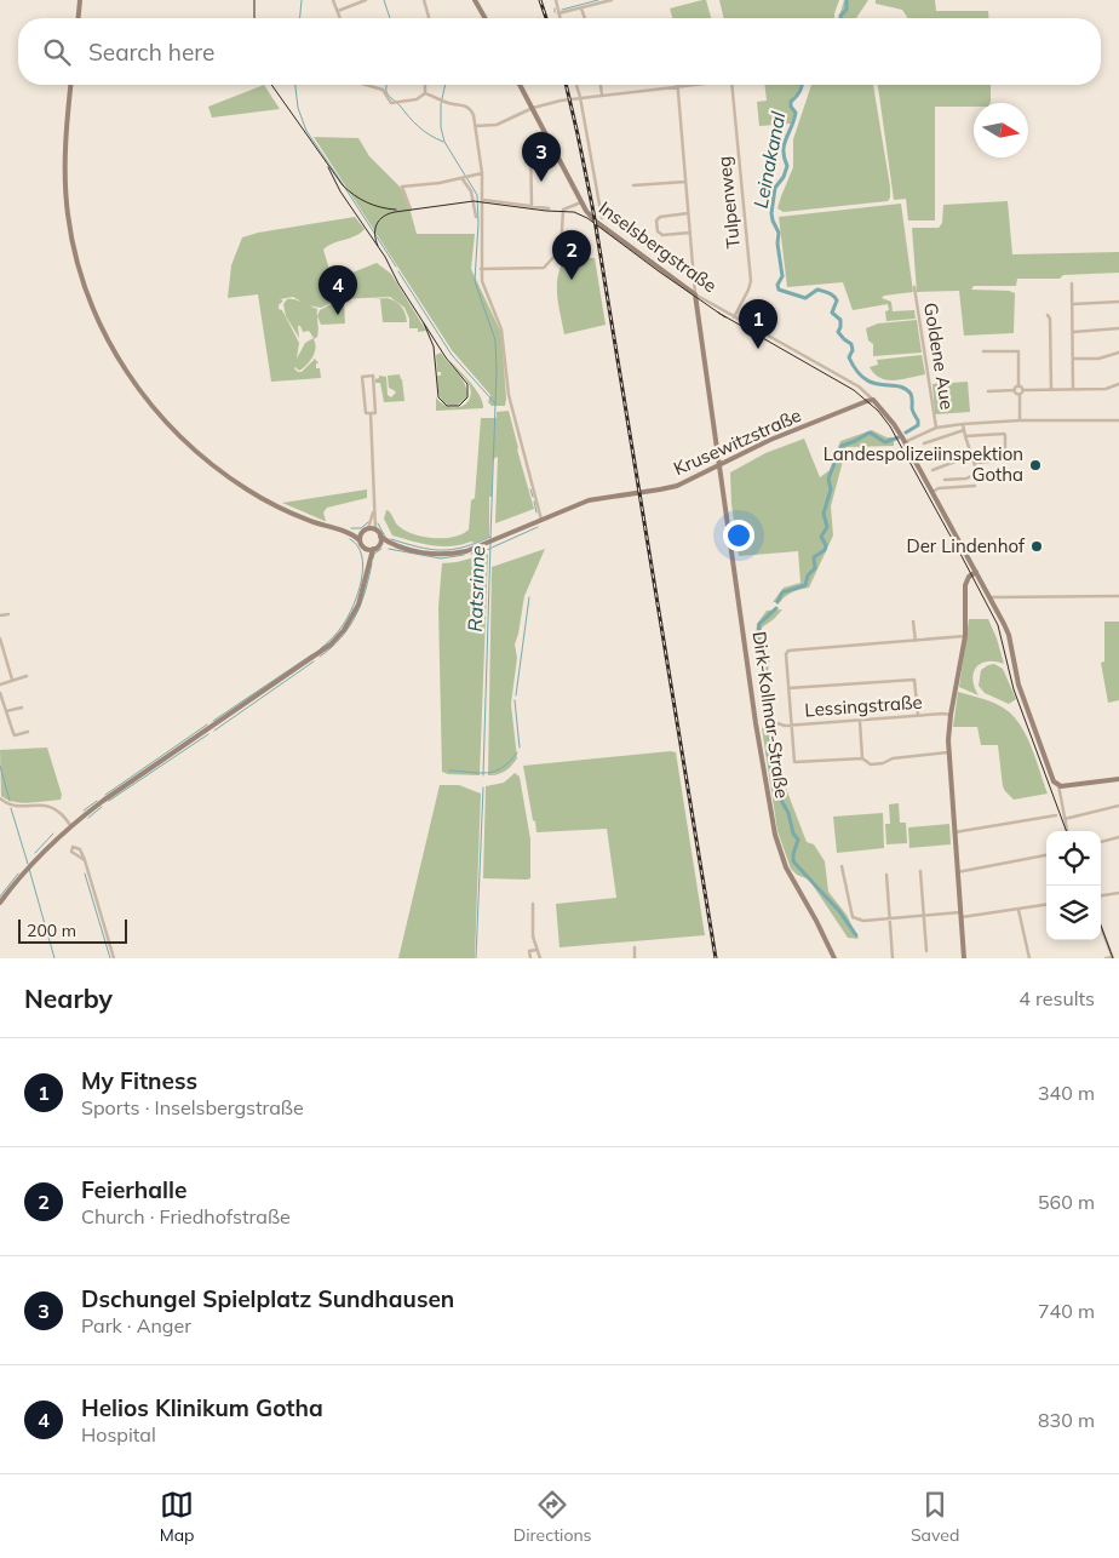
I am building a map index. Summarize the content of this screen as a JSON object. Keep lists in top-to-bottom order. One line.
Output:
{"streets":{"main road":["Inselsbergstraße","Krusewitzstraße","Dirk-Kollmar-Straße"],"street":["Tulpenweg","Goldene Aue","Lessingstraße"]},"crossings":[["Tulpenweg","Inselsbergstraße"],["Inselsbergstraße","Krusewitzstraße"],["Inselsbergstraße","Dirk-Kollmar-Straße"],["Krusewitzstraße","Dirk-Kollmar-Straße"]],"water":["Leinakanal","Ratsrinne"],"places":["Landespolizeiinspektion Gotha","Der Lindenhof"],"scale_bar":"200 m","north":"right","page":{"search":"Search here","pins":["3","2","4","1"],"scale":"200 m","heading":["Nearby","4 results"],"list":[{"mark":"1","name":"My Fitness","note":"Sports · Inselsbergstraße","value":"340 m"},{"mark":"2","name":"Feierhalle","note":"Church · Friedhofstraße","value":"560 m"},{"mark":"3","name":"Dschungel Spielplatz Sundhausen","note":"Park · Anger","value":"740 m"},{"mark":"4","name":"Helios Klinikum Gotha","note":"Hospital","value":"830 m"}],"nav":["Map","Directions","Saved"]}}
